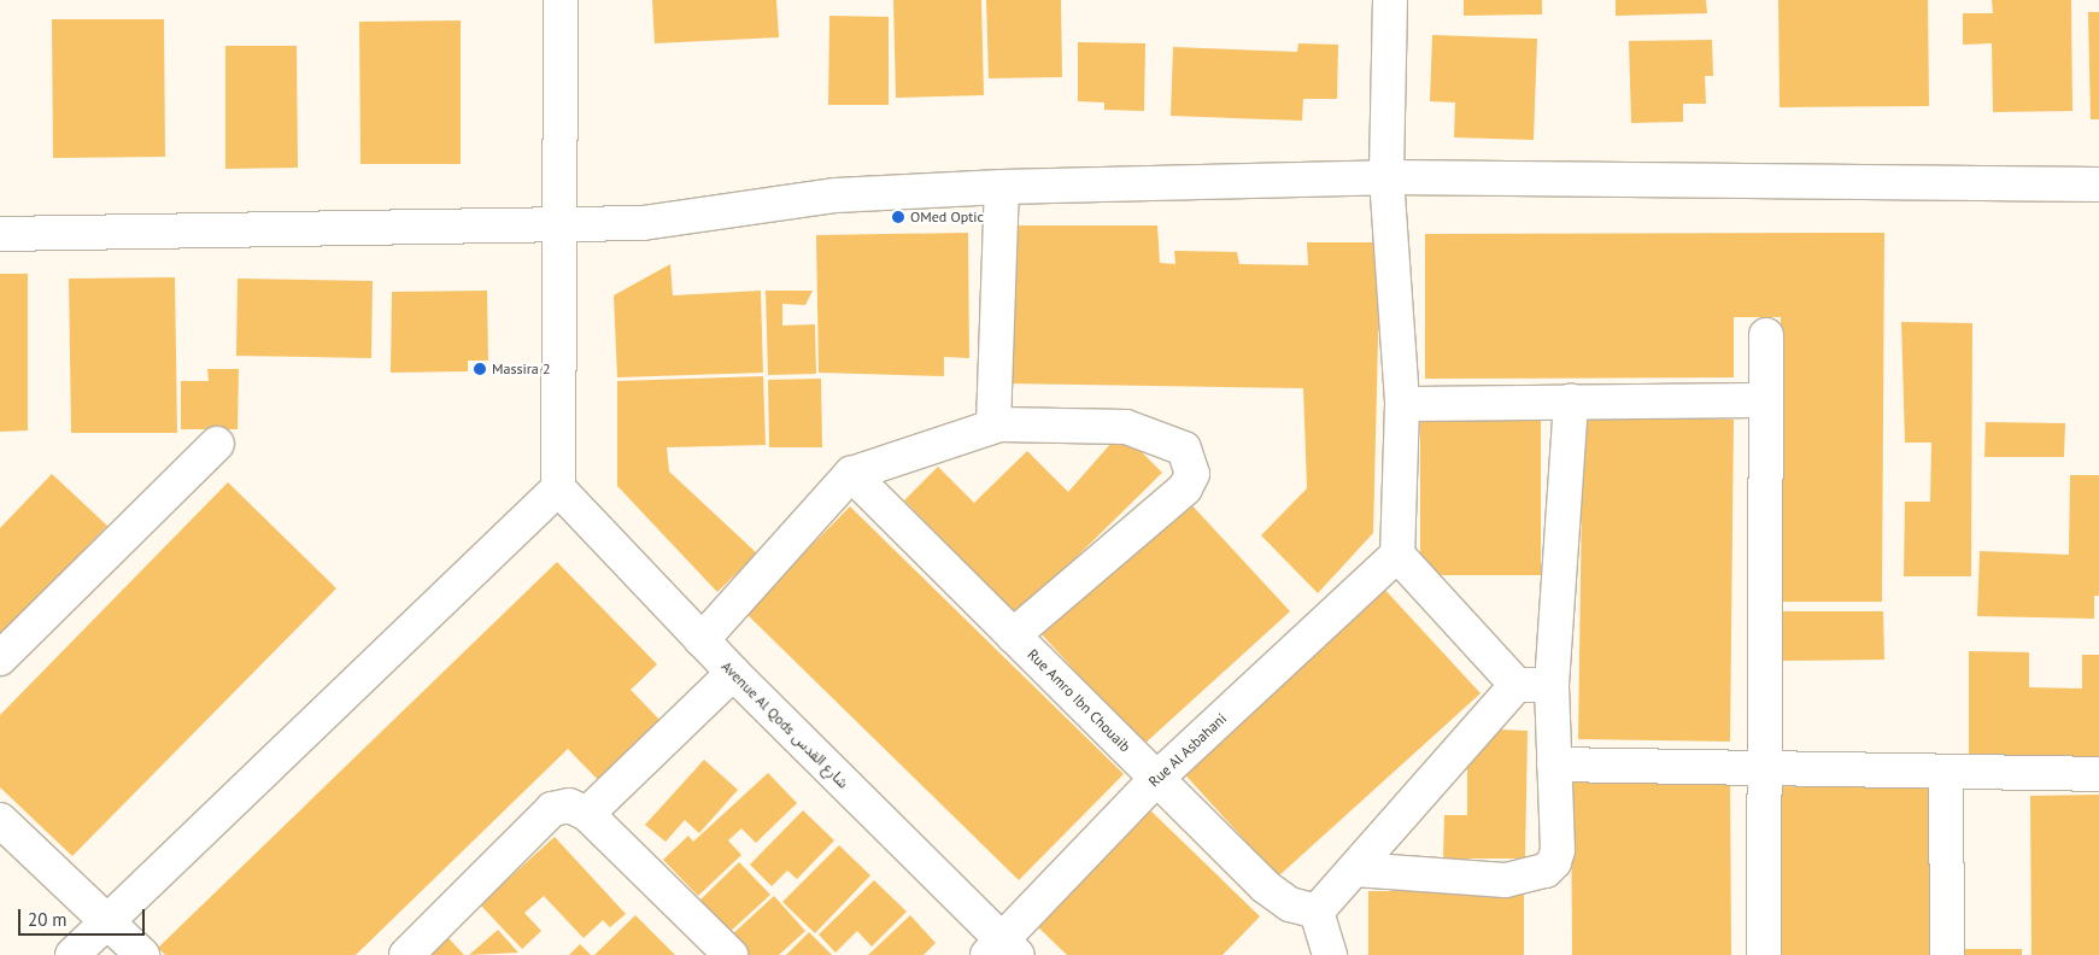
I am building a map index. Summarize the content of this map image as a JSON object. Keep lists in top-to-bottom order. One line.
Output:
{"streets":{"street":["Rue Amro Ibn Chouaib","Avenue Al Qods شارع القدس","Rue Al Asbahani"]},"crossings":[["Rue Amro Ibn Chouaib","Rue Al Asbahani"],["Avenue Al Qods شارع القدس","Rue Al Asbahani"]],"places":["OMed Optic","Massira 2"],"scale_bar":"20 m"}
